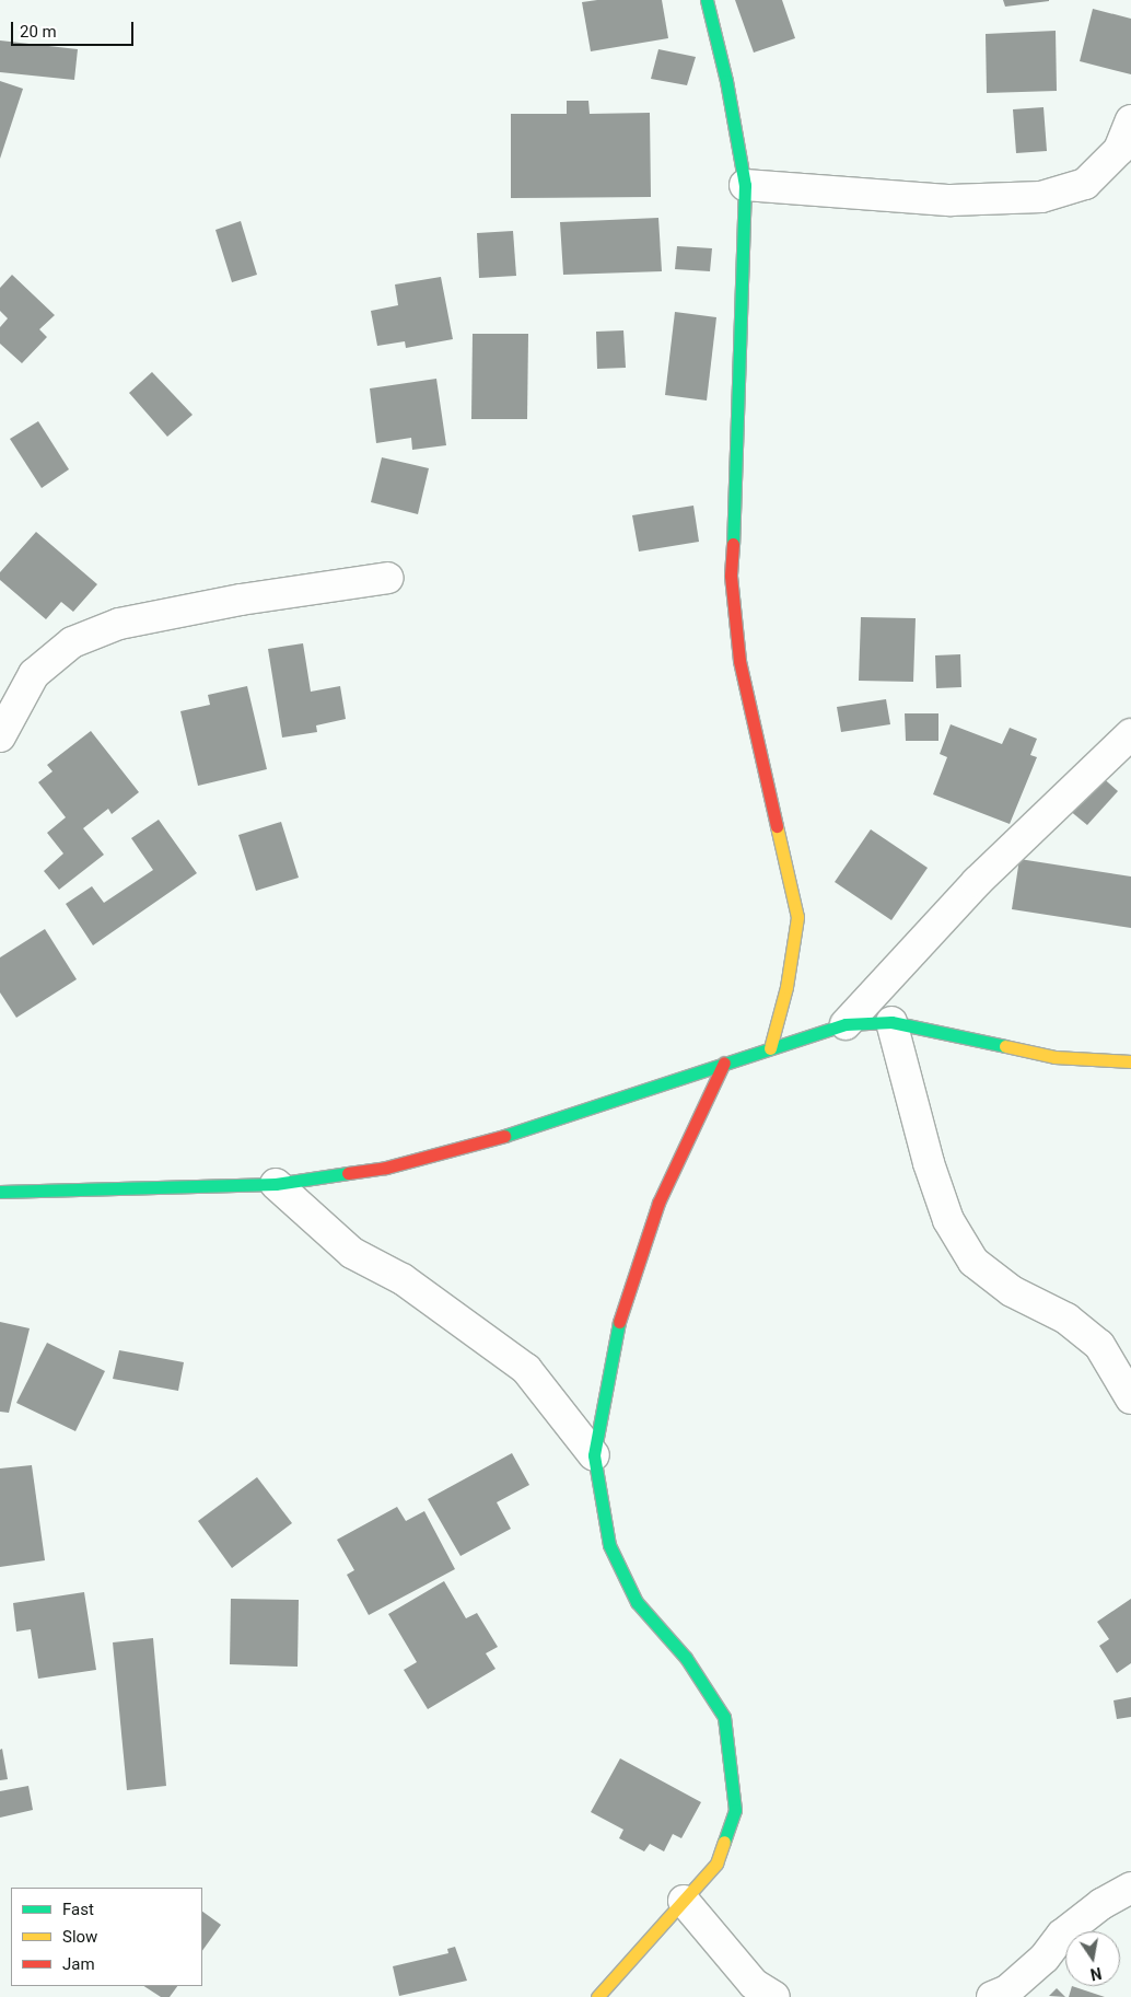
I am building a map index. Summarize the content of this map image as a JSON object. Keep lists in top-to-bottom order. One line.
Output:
{"legend":["Fast","Slow","Jam"],"scale_bar":"20 m","north":"bottom"}
